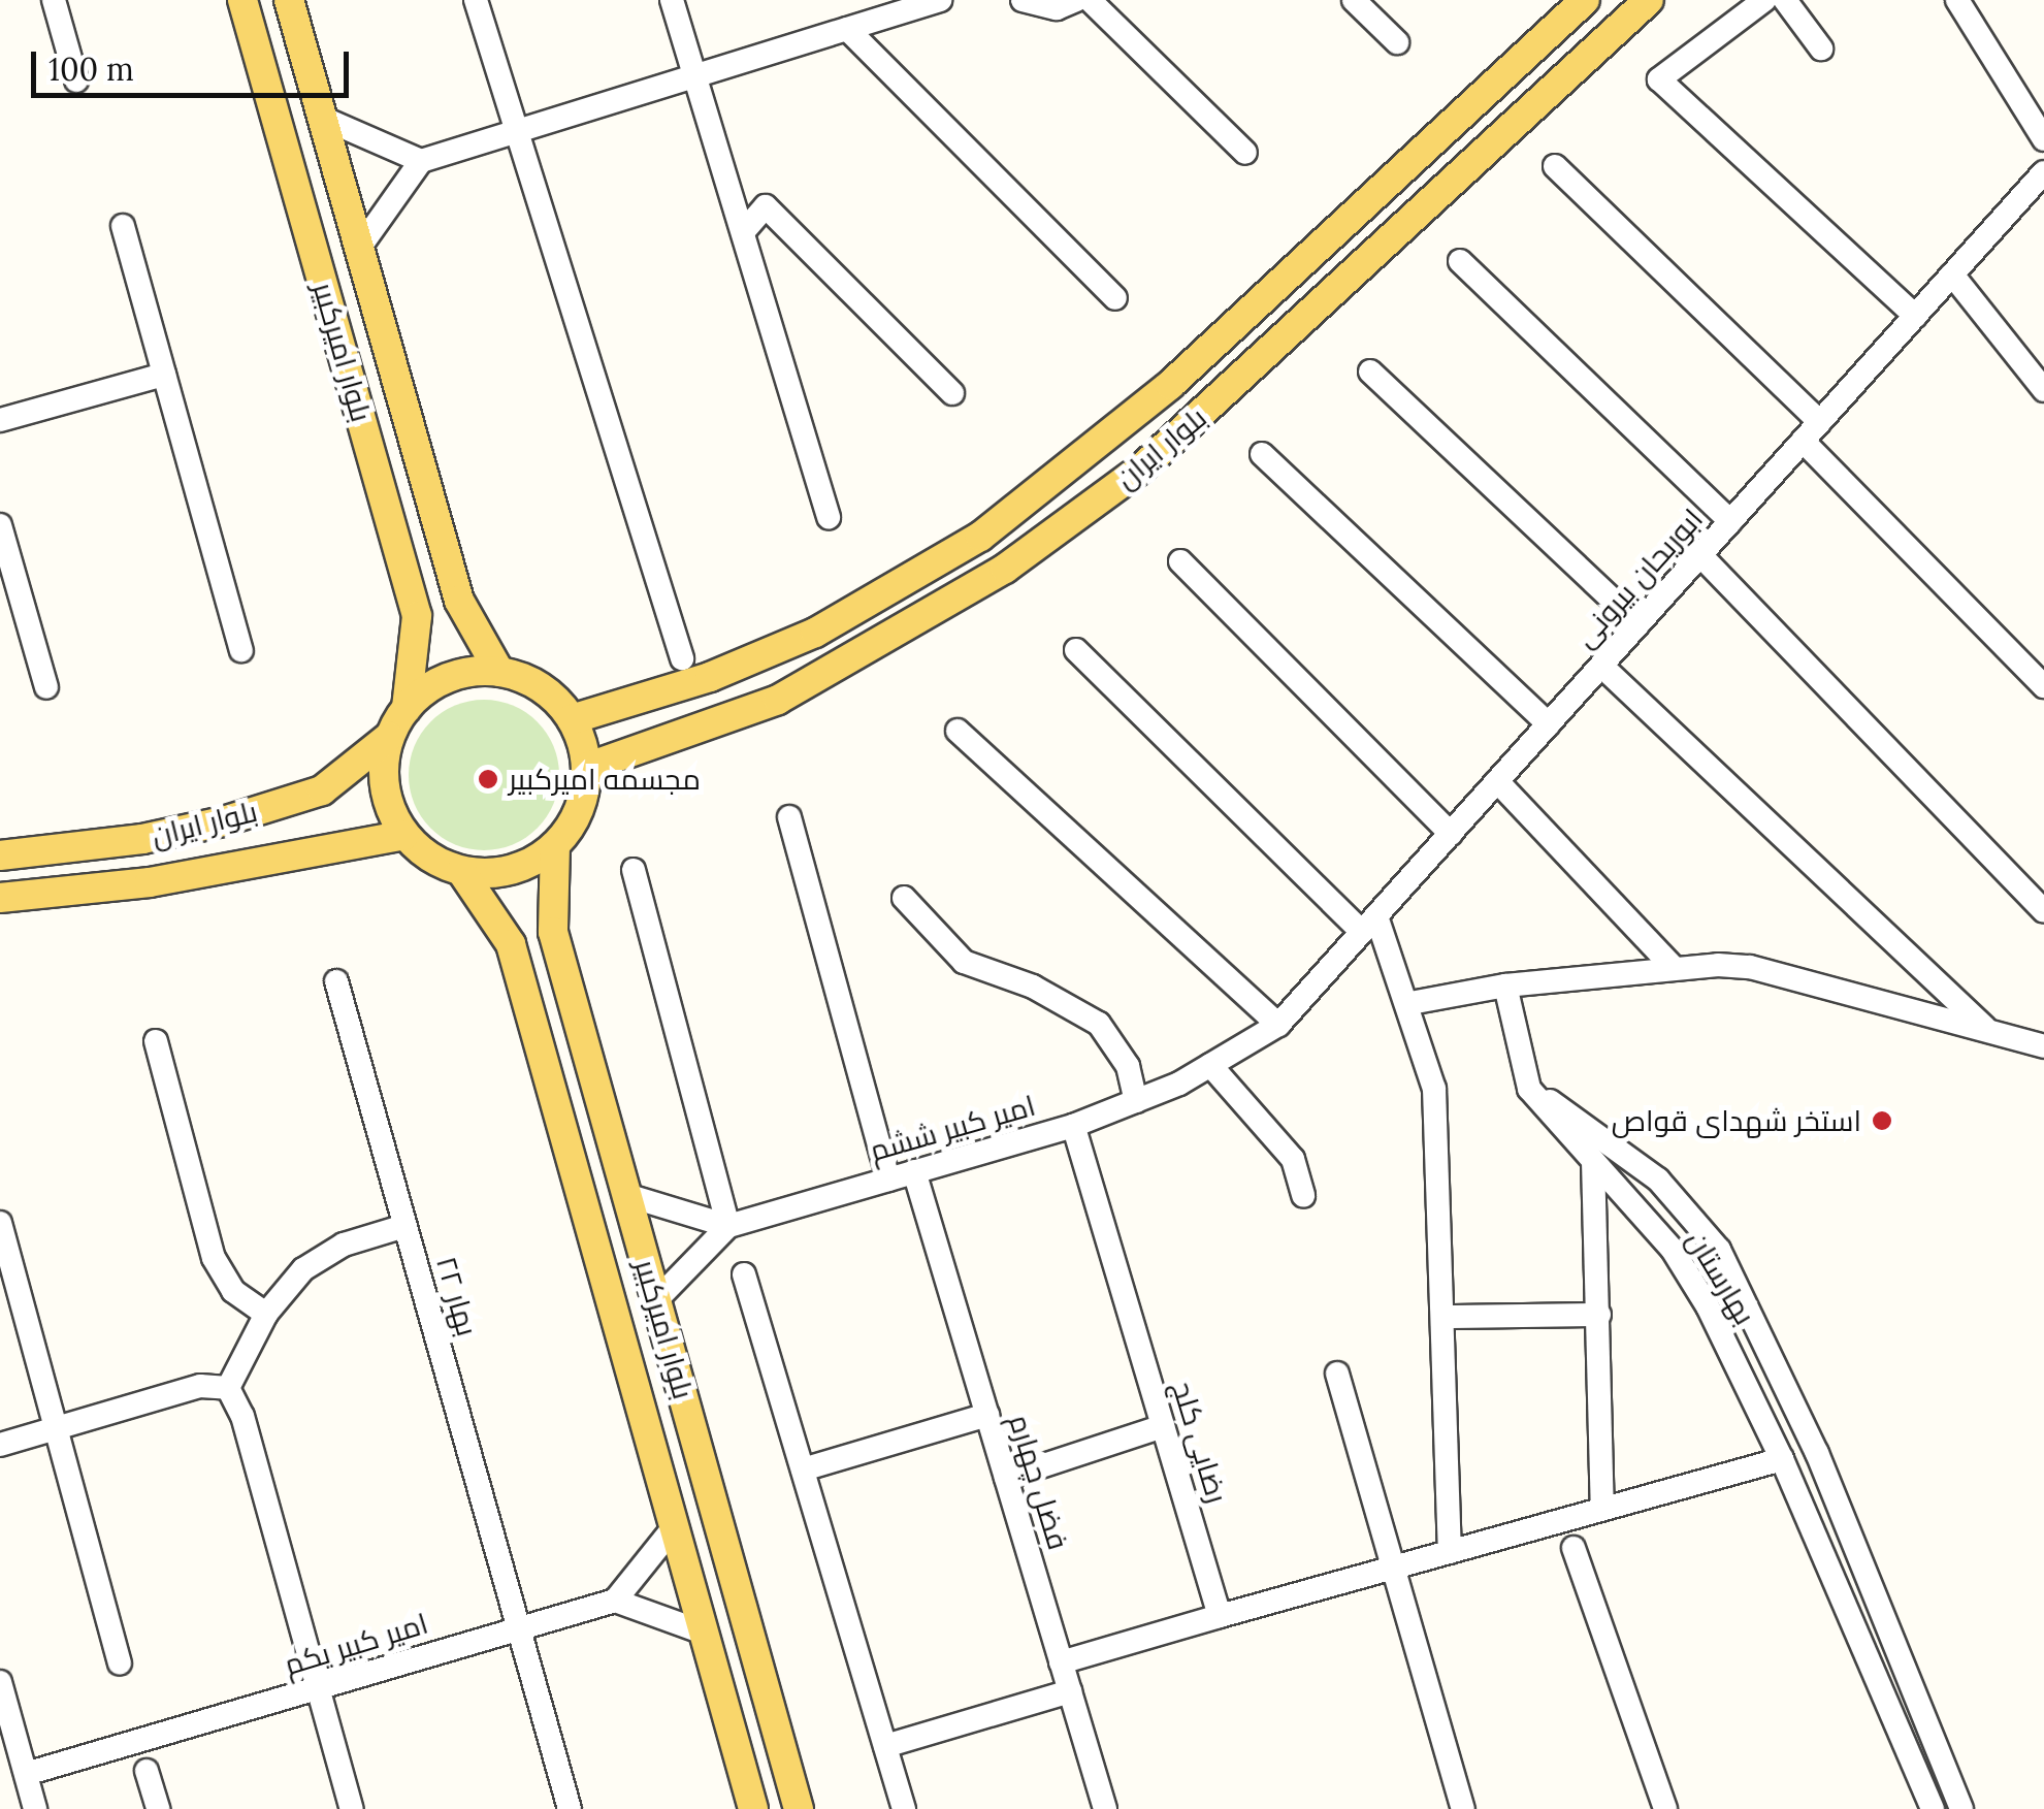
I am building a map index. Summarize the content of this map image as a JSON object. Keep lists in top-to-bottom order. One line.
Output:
{"streets":{"main road":["بلوار امیرکبیر","بلوار ایران"],"street":["ابوریحان بیرونی","امیر کبیر ششم","بهارستان","بهار ۲۲","رضایی کلج","فضل چهارم","امیر کبیر یکم"]},"crossings":[["بلوار امیرکبیر","بلوار ایران"],["بلوار امیرکبیر","امیر کبیر ششم"],["ابوریحان بیرونی","امیر کبیر ششم"],["امیر کبیر ششم","رضایی کلج"],["امیر کبیر ششم","فضل چهارم"],["بهار ۲۲","امیر کبیر یکم"]],"places":["مجسمه امیرکبیر","استخر شهدای قواص"],"scale_bar":"100 m"}
